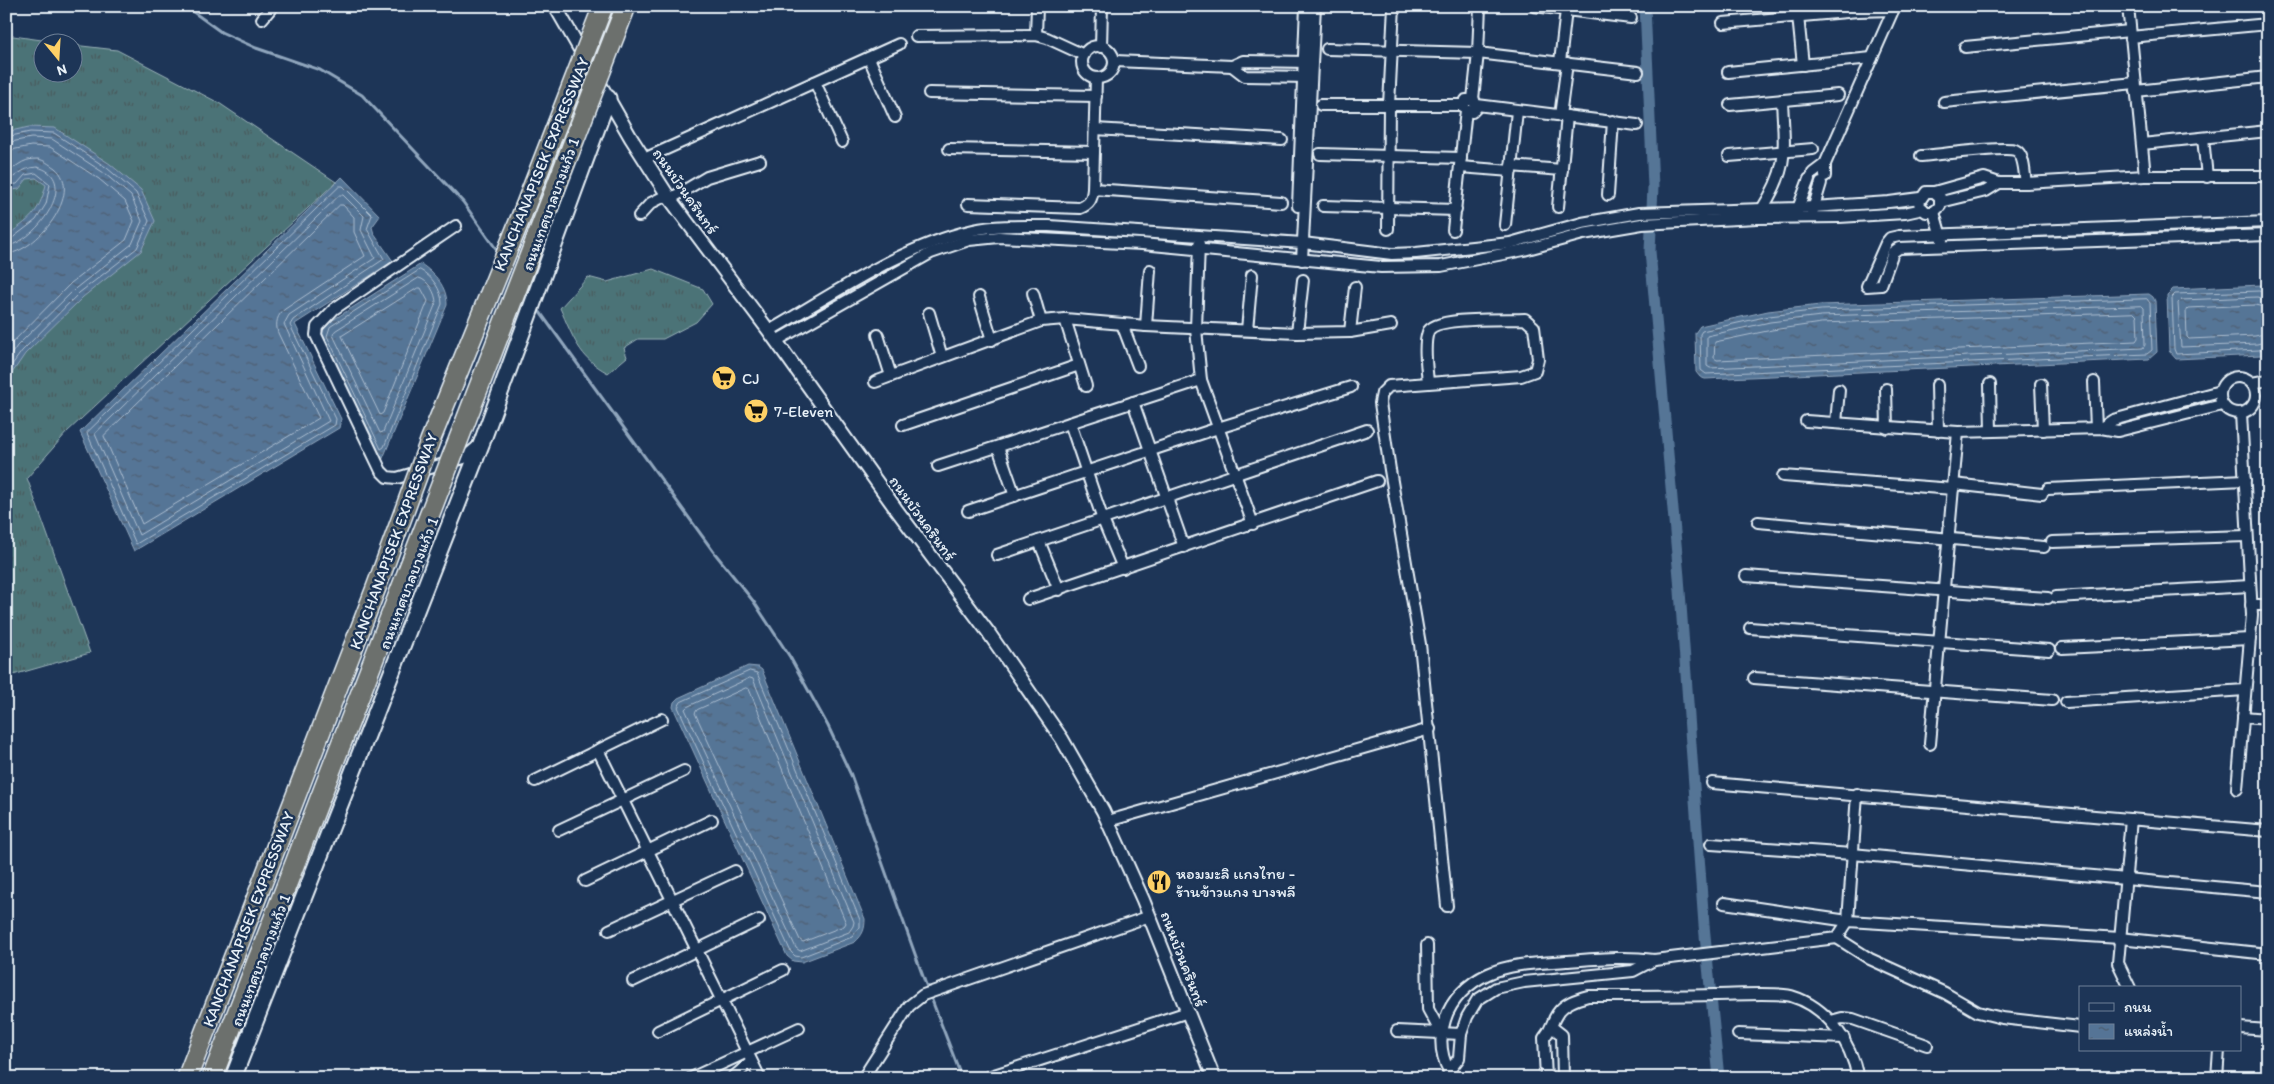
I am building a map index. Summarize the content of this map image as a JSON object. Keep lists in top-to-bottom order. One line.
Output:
{"streets":{"highway":["KANCHANAPISEK EXPRESSWAY"],"main road":["ถนนเทศบาลบางแก้ว 1"],"street":["ถนนบัวนครินทร์"]},"crossings":[["ถนนบัวนครินทร์","ถนนเทศบาลบางแก้ว 1"]],"places":{"supermarket":["CJ","7-Eleven"],"restaurant":["หอมมะลิ เเกงไทย - ร้านข้าวแกง บางพลี"]},"legend":["ถนน","แหล่งน้ำ"],"north":"bottom"}
